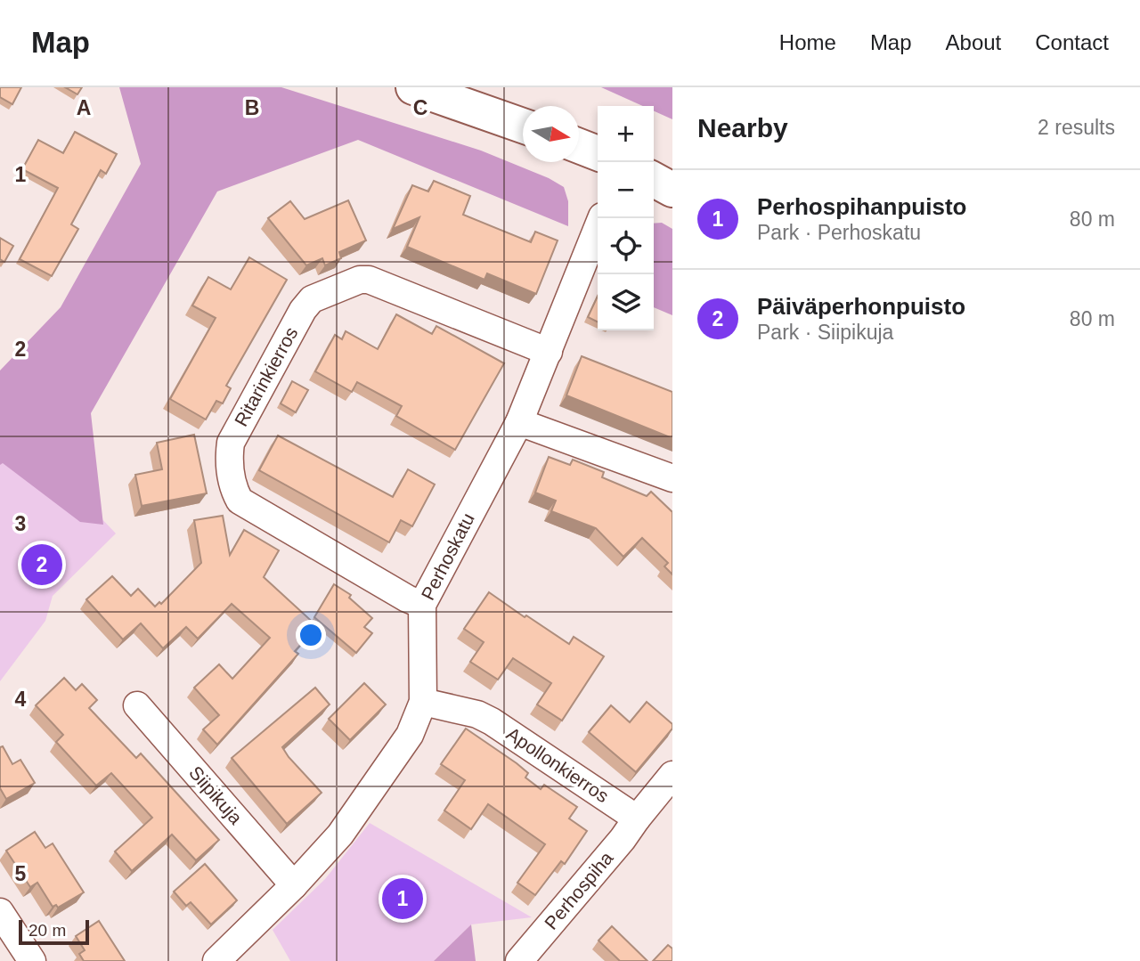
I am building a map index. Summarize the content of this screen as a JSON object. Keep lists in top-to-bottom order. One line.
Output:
{"streets":{"street":["Ritarinkierros","Perhoskatu","Apollonkierros","Siipikuja","Perhospiha"]},"crossings":[["Ritarinkierros","Perhoskatu"],["Perhoskatu","Apollonkierros"],["Perhoskatu","Siipikuja"],["Apollonkierros","Perhospiha"]],"scale_bar":"20 m","north":"right","page":{"header":"Map","nav":["Home","Map","About","Contact"],"heading":["Nearby","2 results"],"map_buttons":["+","−"],"list":[{"mark":"1","name":"Perhospihanpuisto","note":"Park · Perhoskatu","value":"80 m"},{"mark":"2","name":"Päiväperhonpuisto","note":"Park · Siipikuja","value":"80 m"}],"pins":["2","1"],"scale":"20 m"},"grid":{"columns":["A","B","C"],"rows":["1","2","3","4","5"]}}
